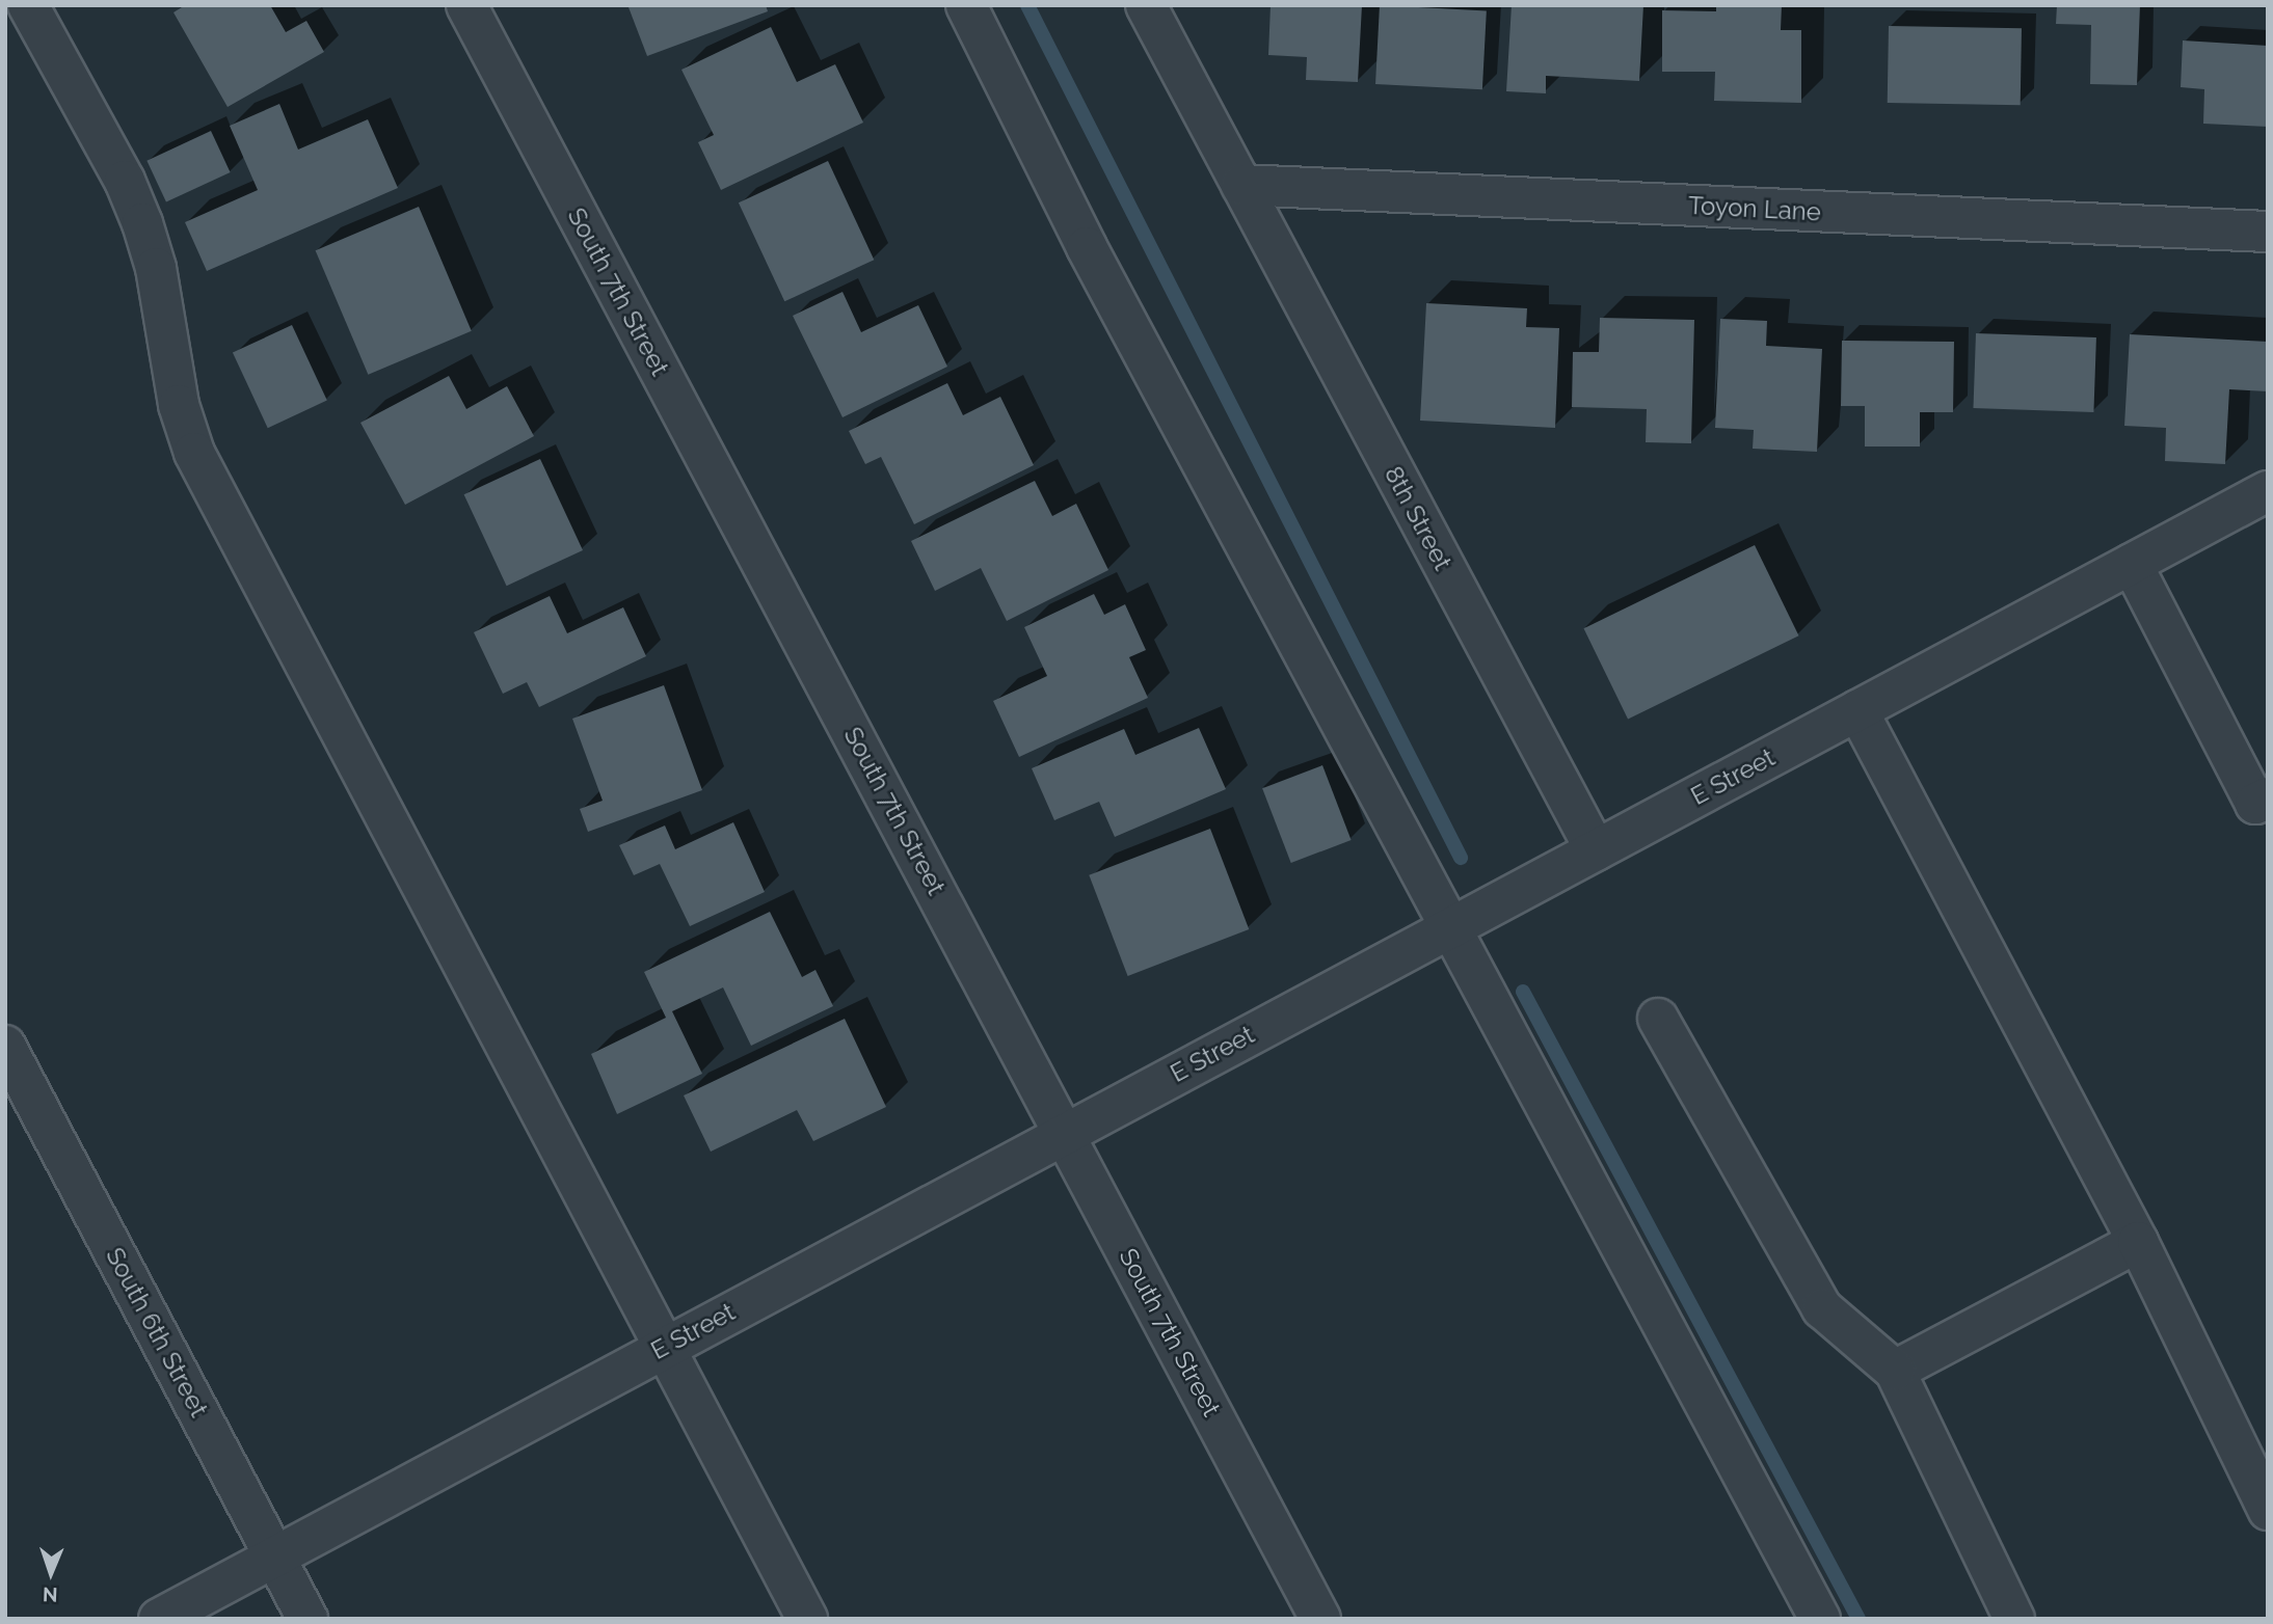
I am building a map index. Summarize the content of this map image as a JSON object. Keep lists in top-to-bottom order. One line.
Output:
{"streets":{"street":["Toyon Lane","South 7th Street","8th Street","E Street","South 6th Street"]},"crossings":[["Toyon Lane","8th Street"],["South 7th Street","E Street"],["8th Street","E Street"],["E Street","South 6th Street"]],"north":"bottom"}
